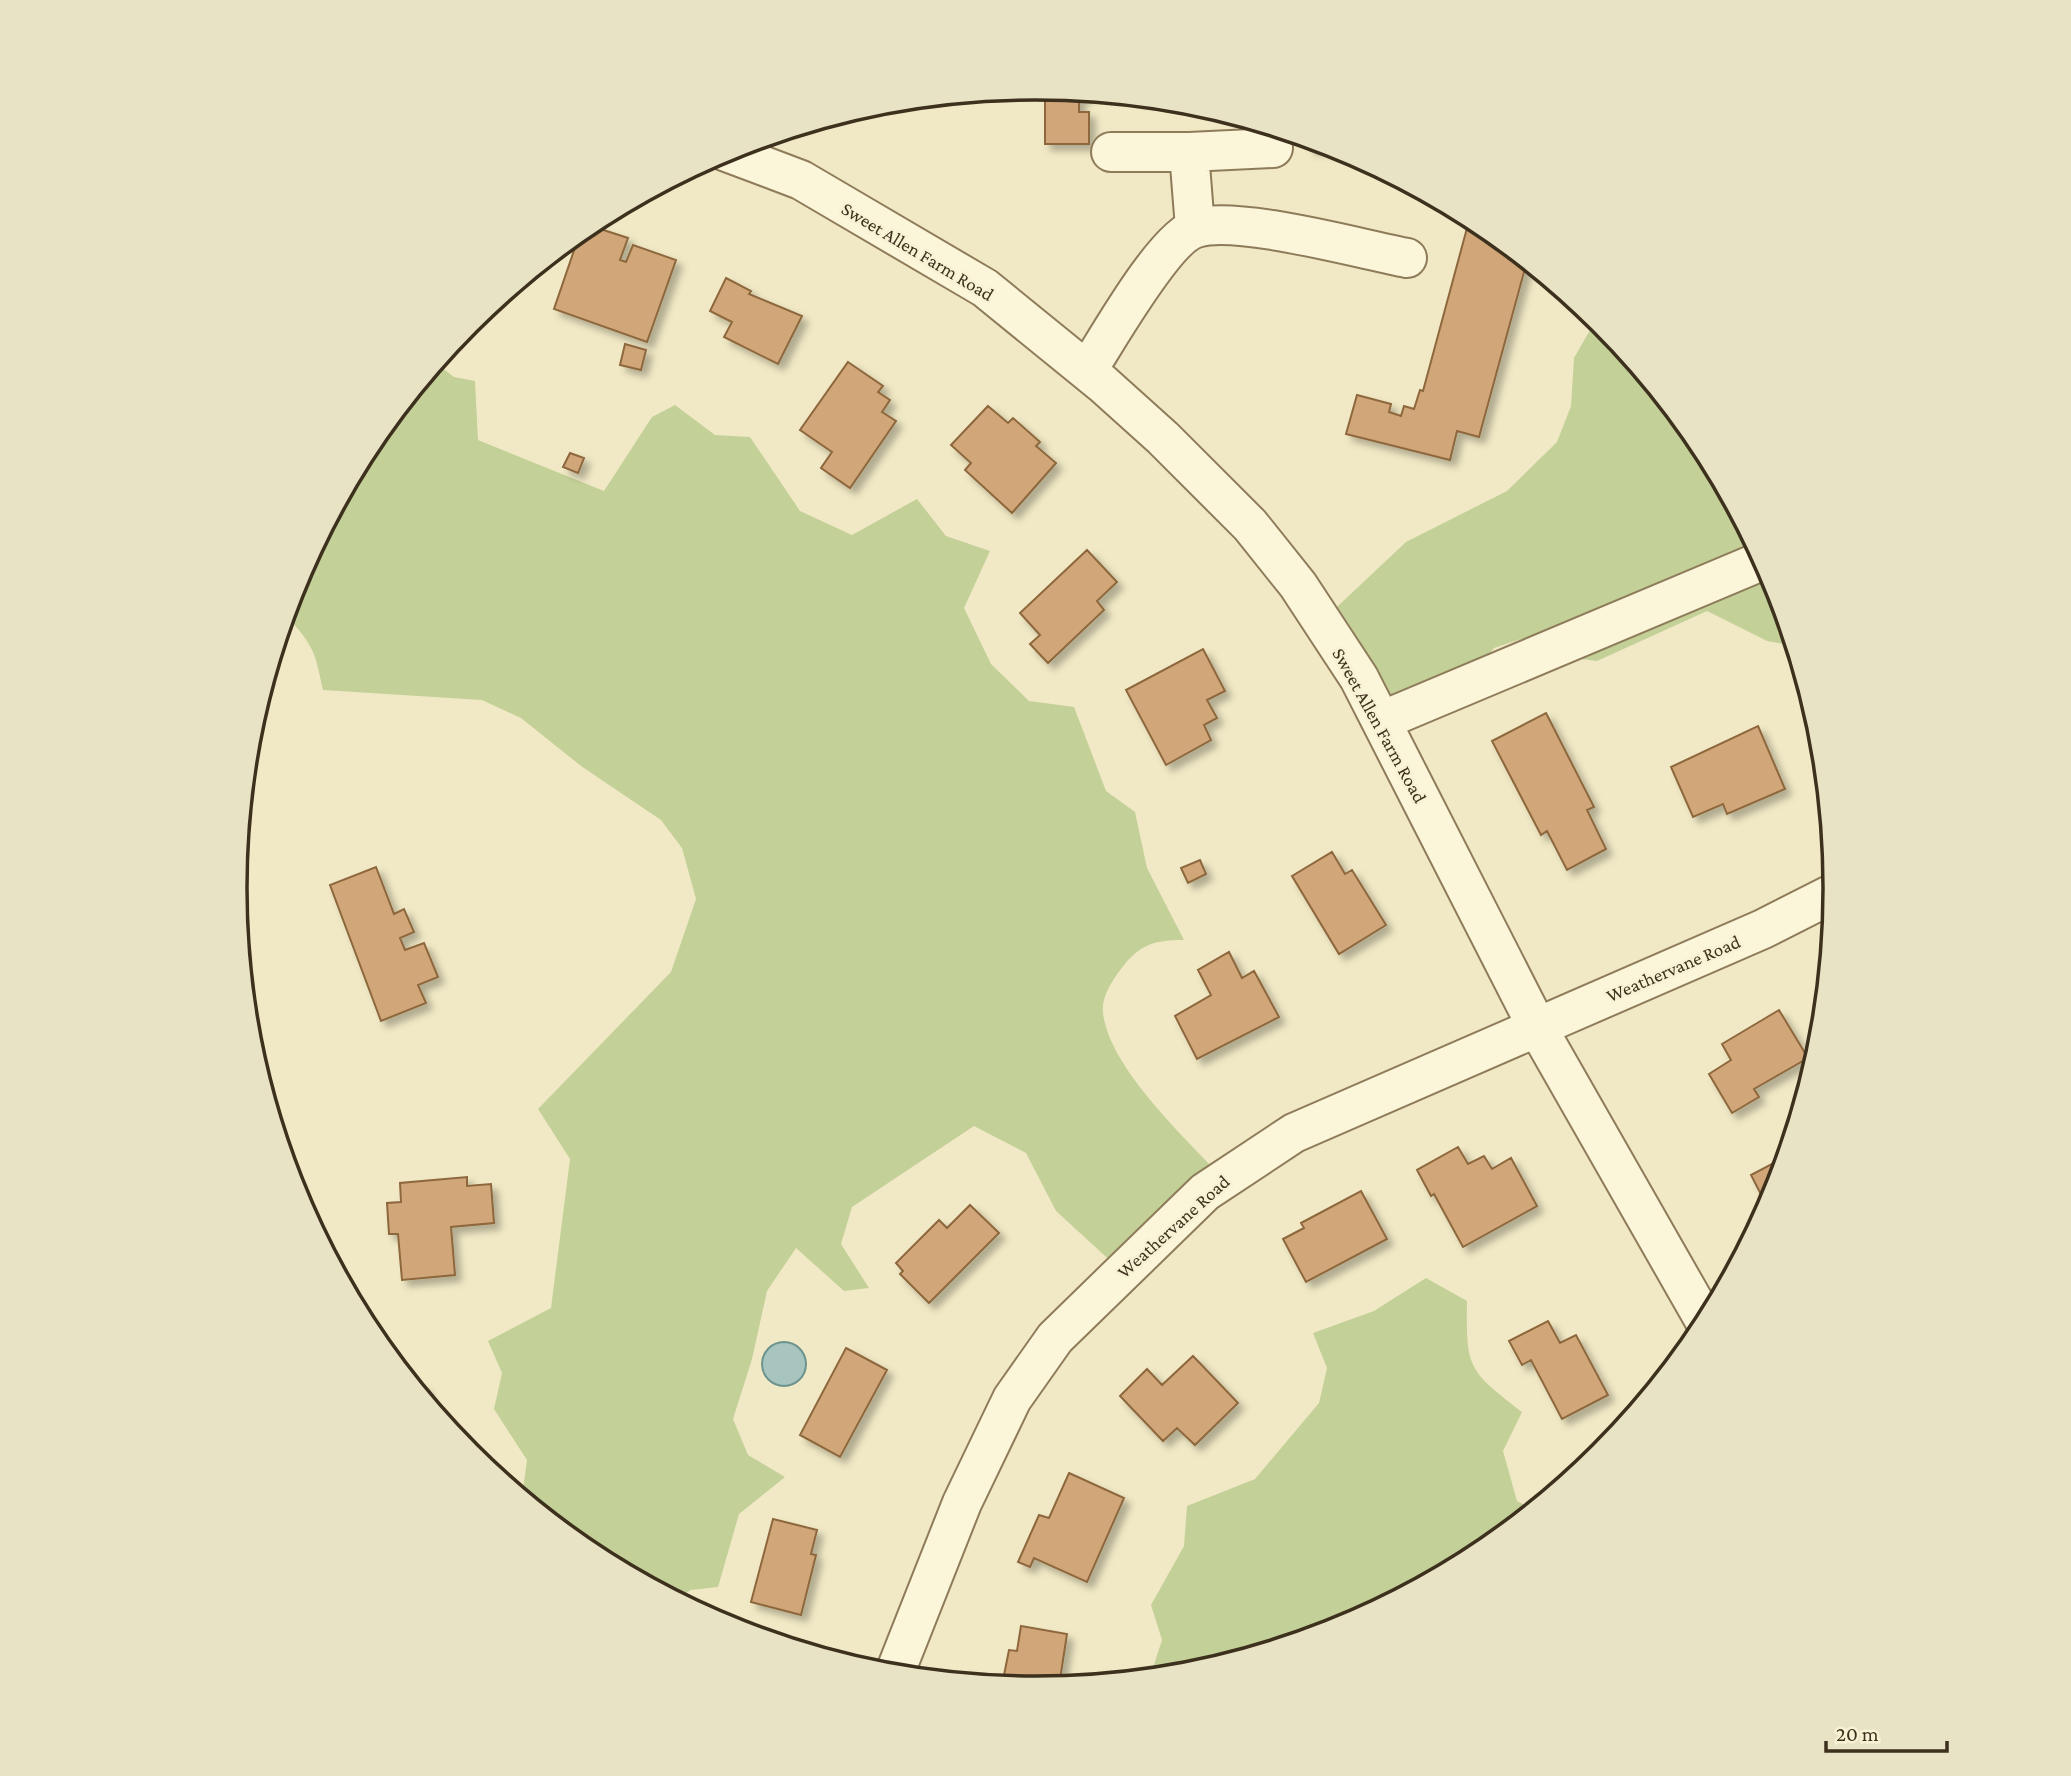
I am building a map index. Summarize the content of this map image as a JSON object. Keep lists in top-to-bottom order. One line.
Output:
{"streets":{"street":["Sweet Allen Farm Road","Weathervane Road"]},"crossings":[["Sweet Allen Farm Road","Weathervane Road"]],"scale_bar":"20 m"}
